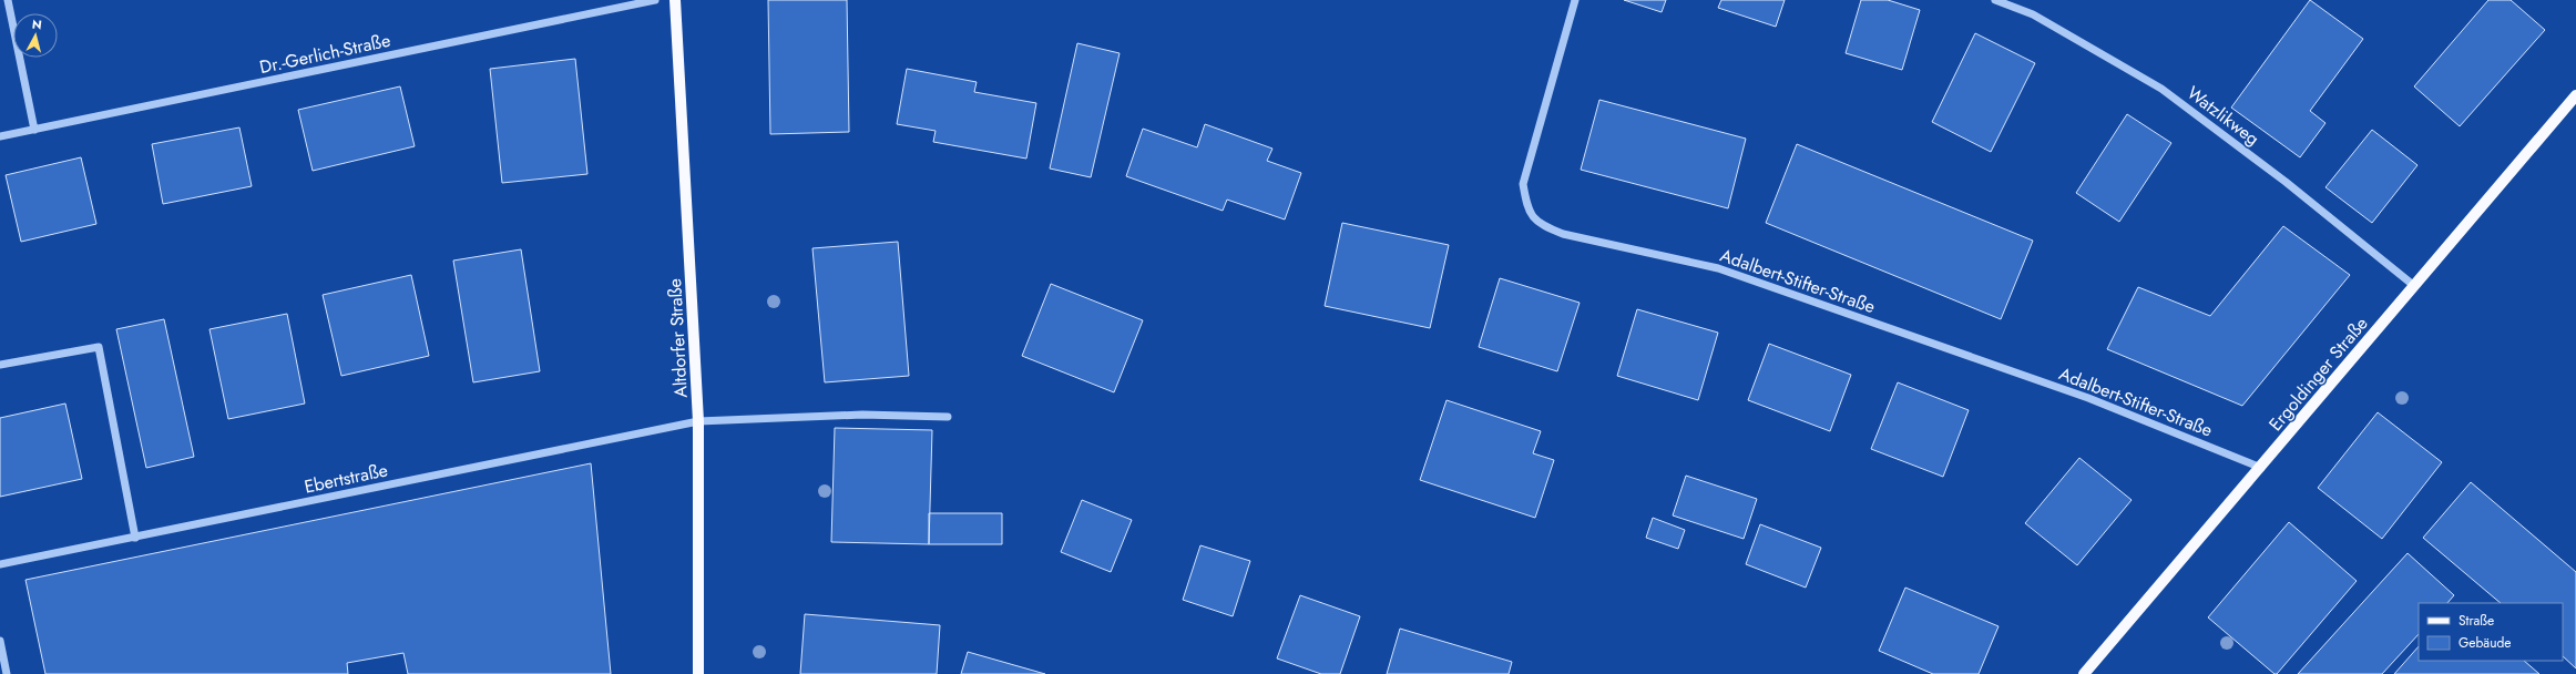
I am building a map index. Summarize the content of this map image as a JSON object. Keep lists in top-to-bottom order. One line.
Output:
{"streets":{"main road":["Altdorfer Straße","Ergoldinger Straße"],"street":["Dr.-Gerlich-Straße","Watzlikweg","Adalbert-Stifter-Straße","Ebertstraße"]},"crossings":[["Watzlikweg","Ergoldinger Straße"],["Adalbert-Stifter-Straße","Ergoldinger Straße"],["Altdorfer Straße","Ebertstraße"]],"legend":["Straße","Gebäude"],"north":"top"}
